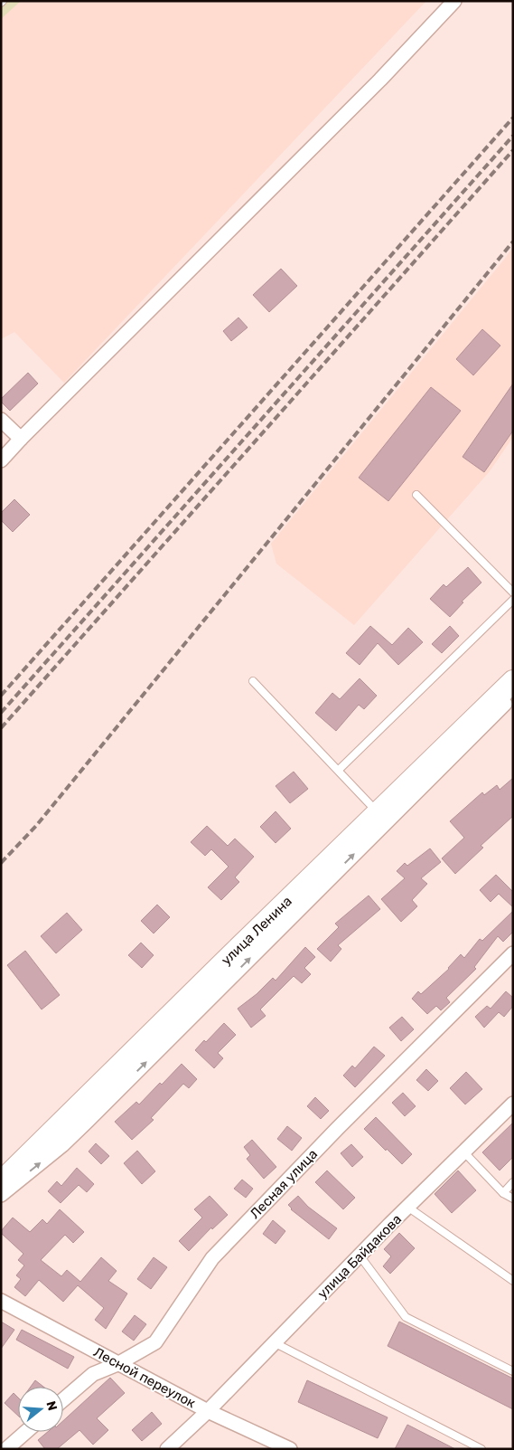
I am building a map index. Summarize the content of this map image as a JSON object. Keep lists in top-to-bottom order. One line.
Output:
{"streets":{"main road":["улица Ленина"],"street":["Лесная улица","улица Байдакова","Лесной переулок"]},"crossings":[["Лесная улица","Лесной переулок"],["улица Байдакова","Лесной переулок"]],"north":"right"}
